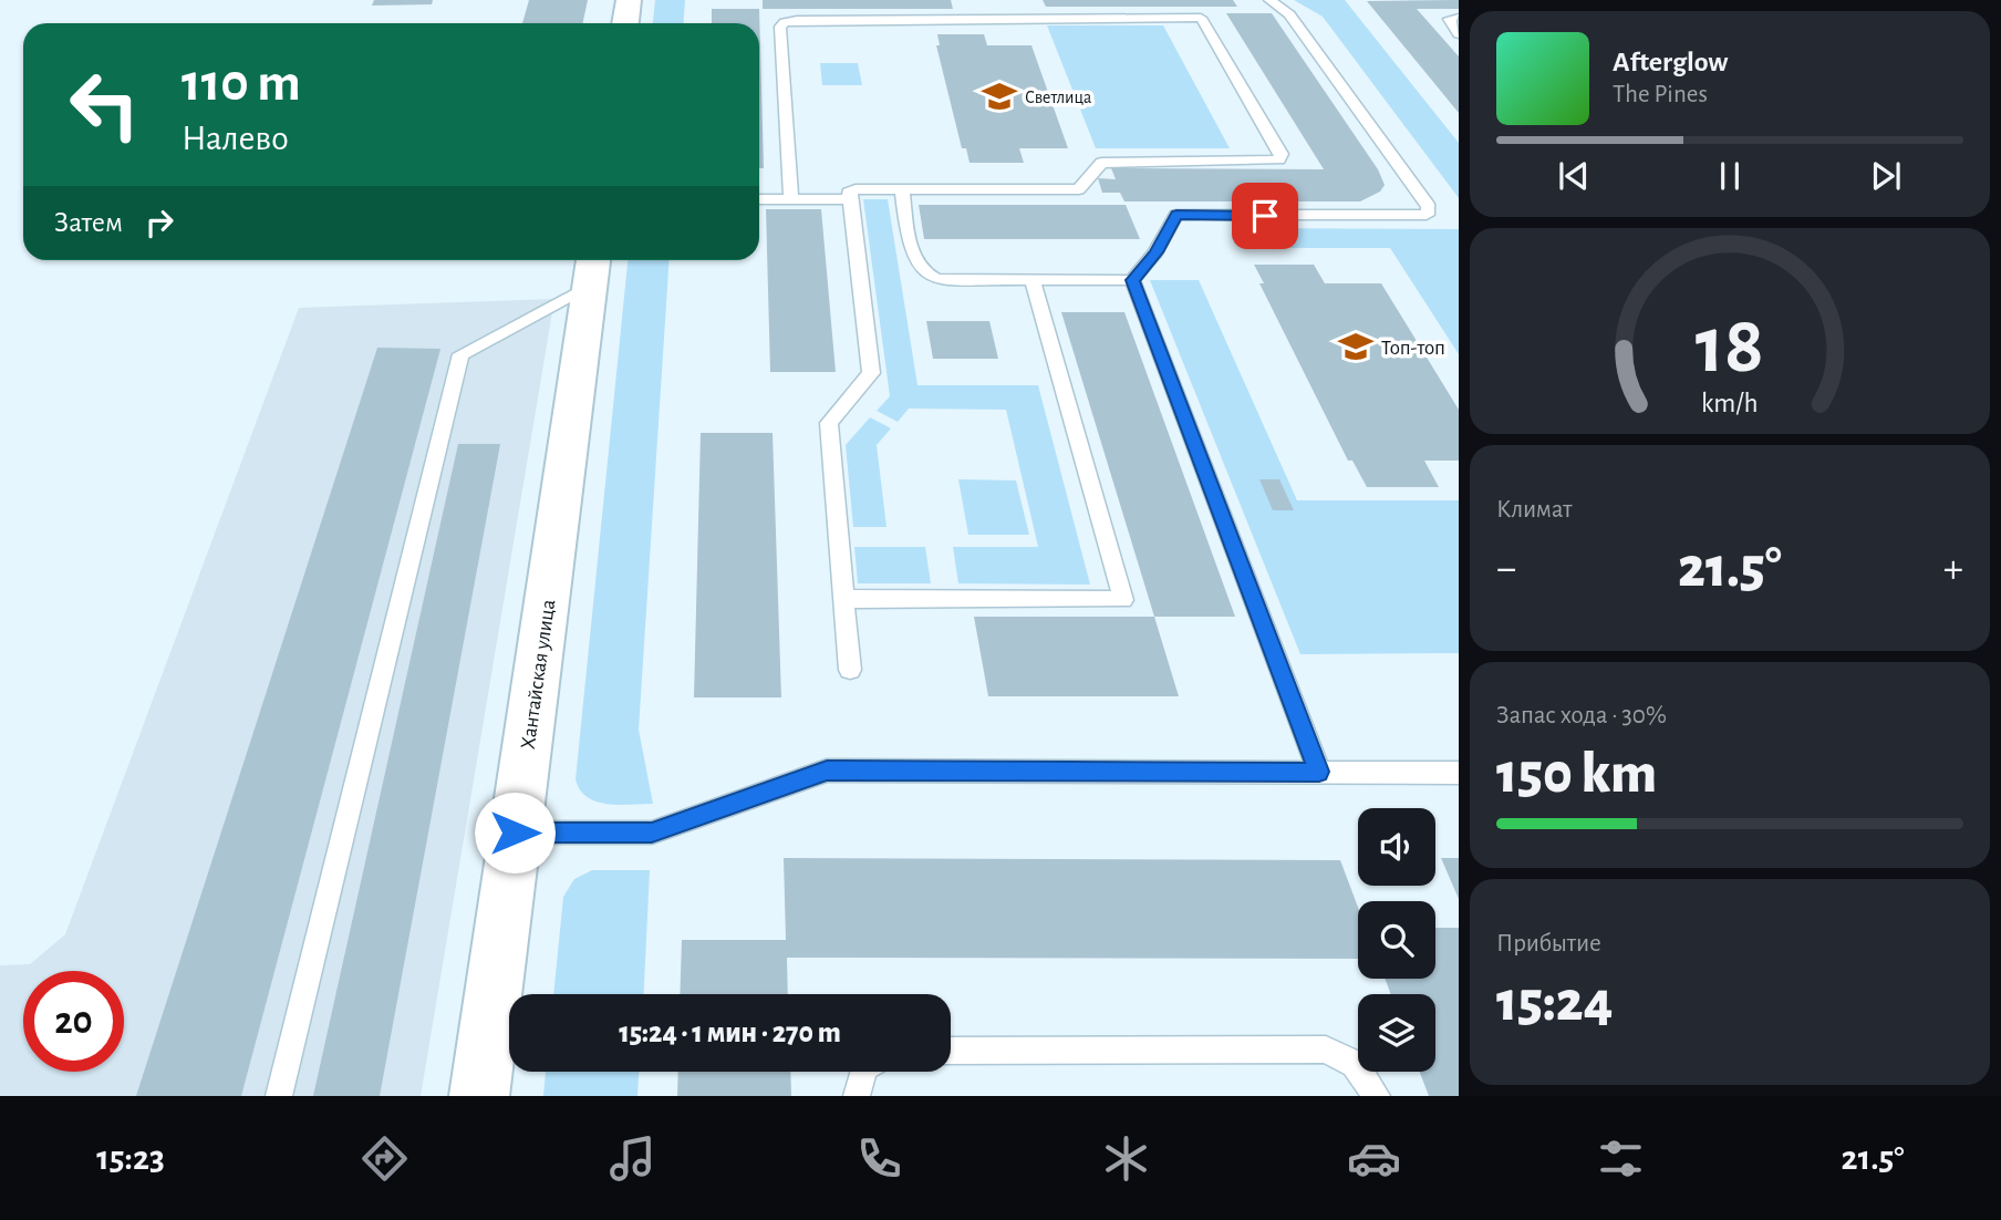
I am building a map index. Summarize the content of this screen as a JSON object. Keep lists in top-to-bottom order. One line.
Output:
{"streets":{"street":["Хантайская улица"]},"places":{"school or university":["Светлица","Топ-топ"]},"page":{"turn":["110 m","Налево"],"song":["Afterglow","The Pines"],"then":"Затем","tile":["Климат",["Запас хода · 30%","150 km"],["Прибытие","15:24"]],"heat":["−","21.5°","+"],"limit":"20","trip":"15:24 · 1 мин · 270 m","tabs":["15:23","21.5°"],"gauge":["18","km/h"]}}
